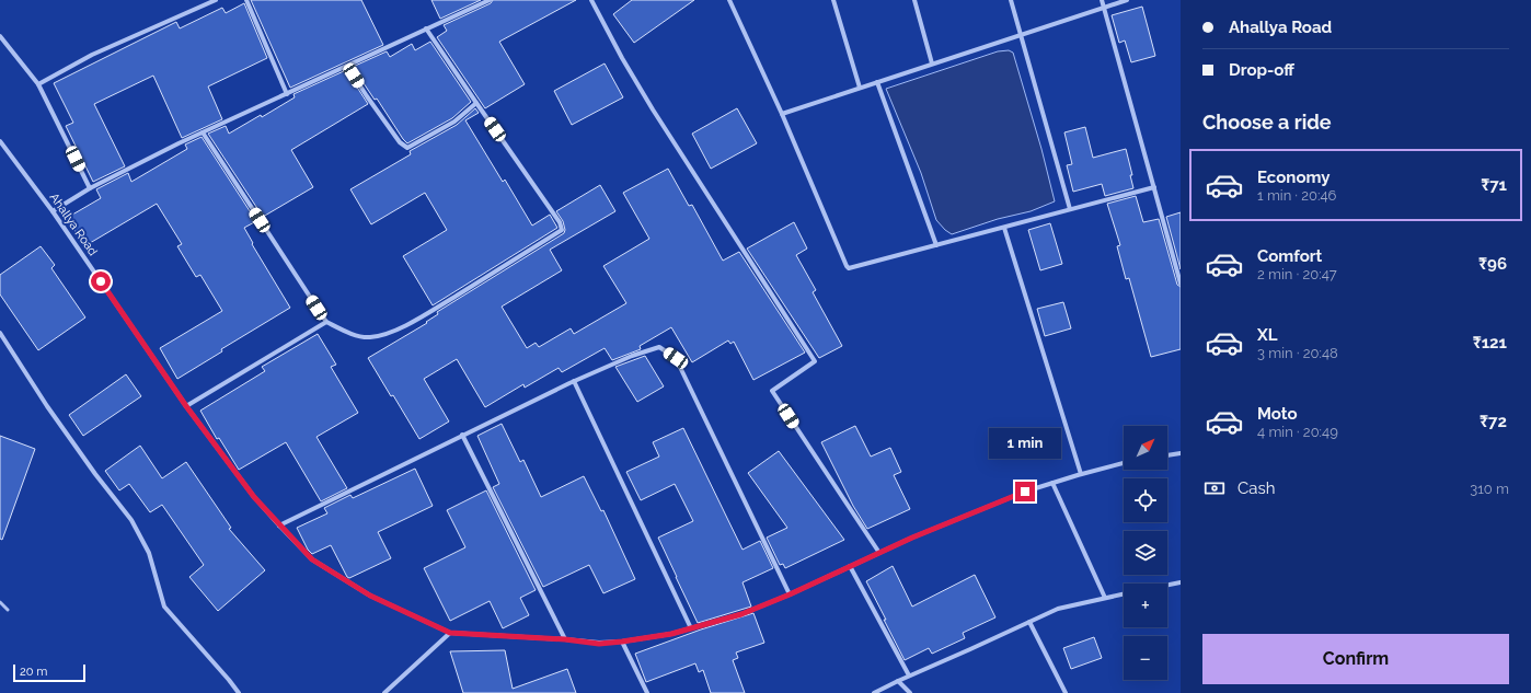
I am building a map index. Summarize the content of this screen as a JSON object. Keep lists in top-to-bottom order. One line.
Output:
{"streets":{"street":["Ahallya Road"]},"scale_bar":"20 m","north":"top right","page":{"banner":["Ahallya Road","Drop-off"],"heading":"Choose a ride","list":[{"name":"Economy","note":"1 min · 20:46","value":"₹71"},{"name":"Comfort","note":"2 min · 20:47","value":"₹96"},{"name":"XL","note":"3 min · 20:48","value":"₹121"},{"name":"Moto","note":"4 min · 20:49","value":"₹72"}],"map_buttons":["+","−"],"bubble":"1 min","pay":["Cash","310 m"],"buttons":"Confirm","scale":"20 m"}}
